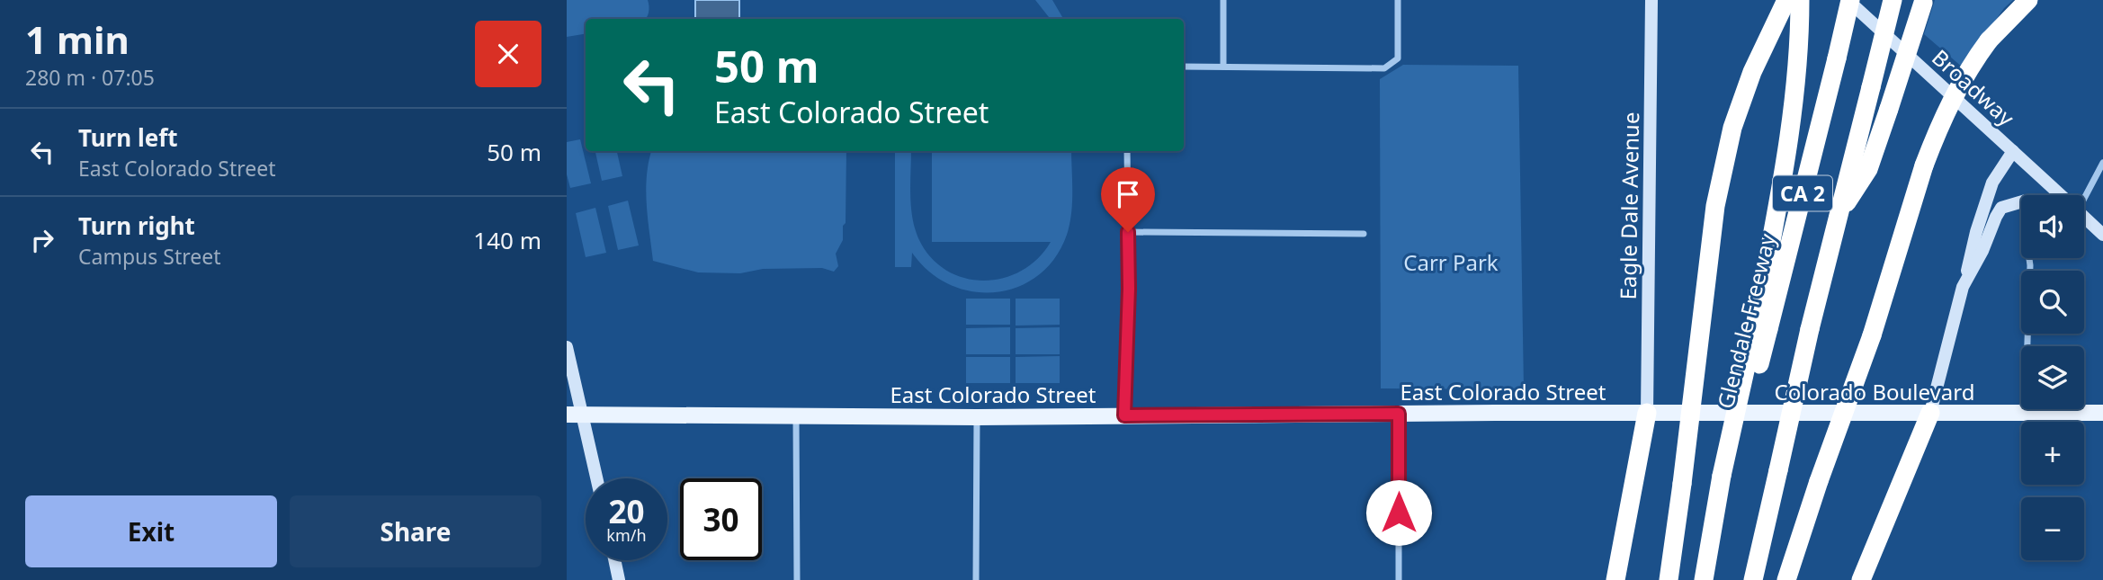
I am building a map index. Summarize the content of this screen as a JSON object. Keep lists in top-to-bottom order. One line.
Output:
{"streets":{"highway":["CA 2","Glendale Freeway"],"main road":["Broadway","Eagle Dale Avenue","East Colorado Street","Colorado Boulevard"]},"crossings":[["Broadway","Glendale Freeway"],["Eagle Dale Avenue","East Colorado Street"],["Eagle Dale Avenue","Colorado Boulevard"],["East Colorado Street","Colorado Boulevard"]],"parks":["Carr Park"],"page":{"heading":["1 min","280 m · 07:05"],"turn":["50 m","East Colorado Street"],"list":[{"name":"Turn left","note":"East Colorado Street","value":"50 m"},{"name":"Turn right","note":"Campus Street","value":"140 m"}],"map_buttons":["+","−"],"speed":"20 km/h","limit":"30","buttons":["Exit","Share"]}}
